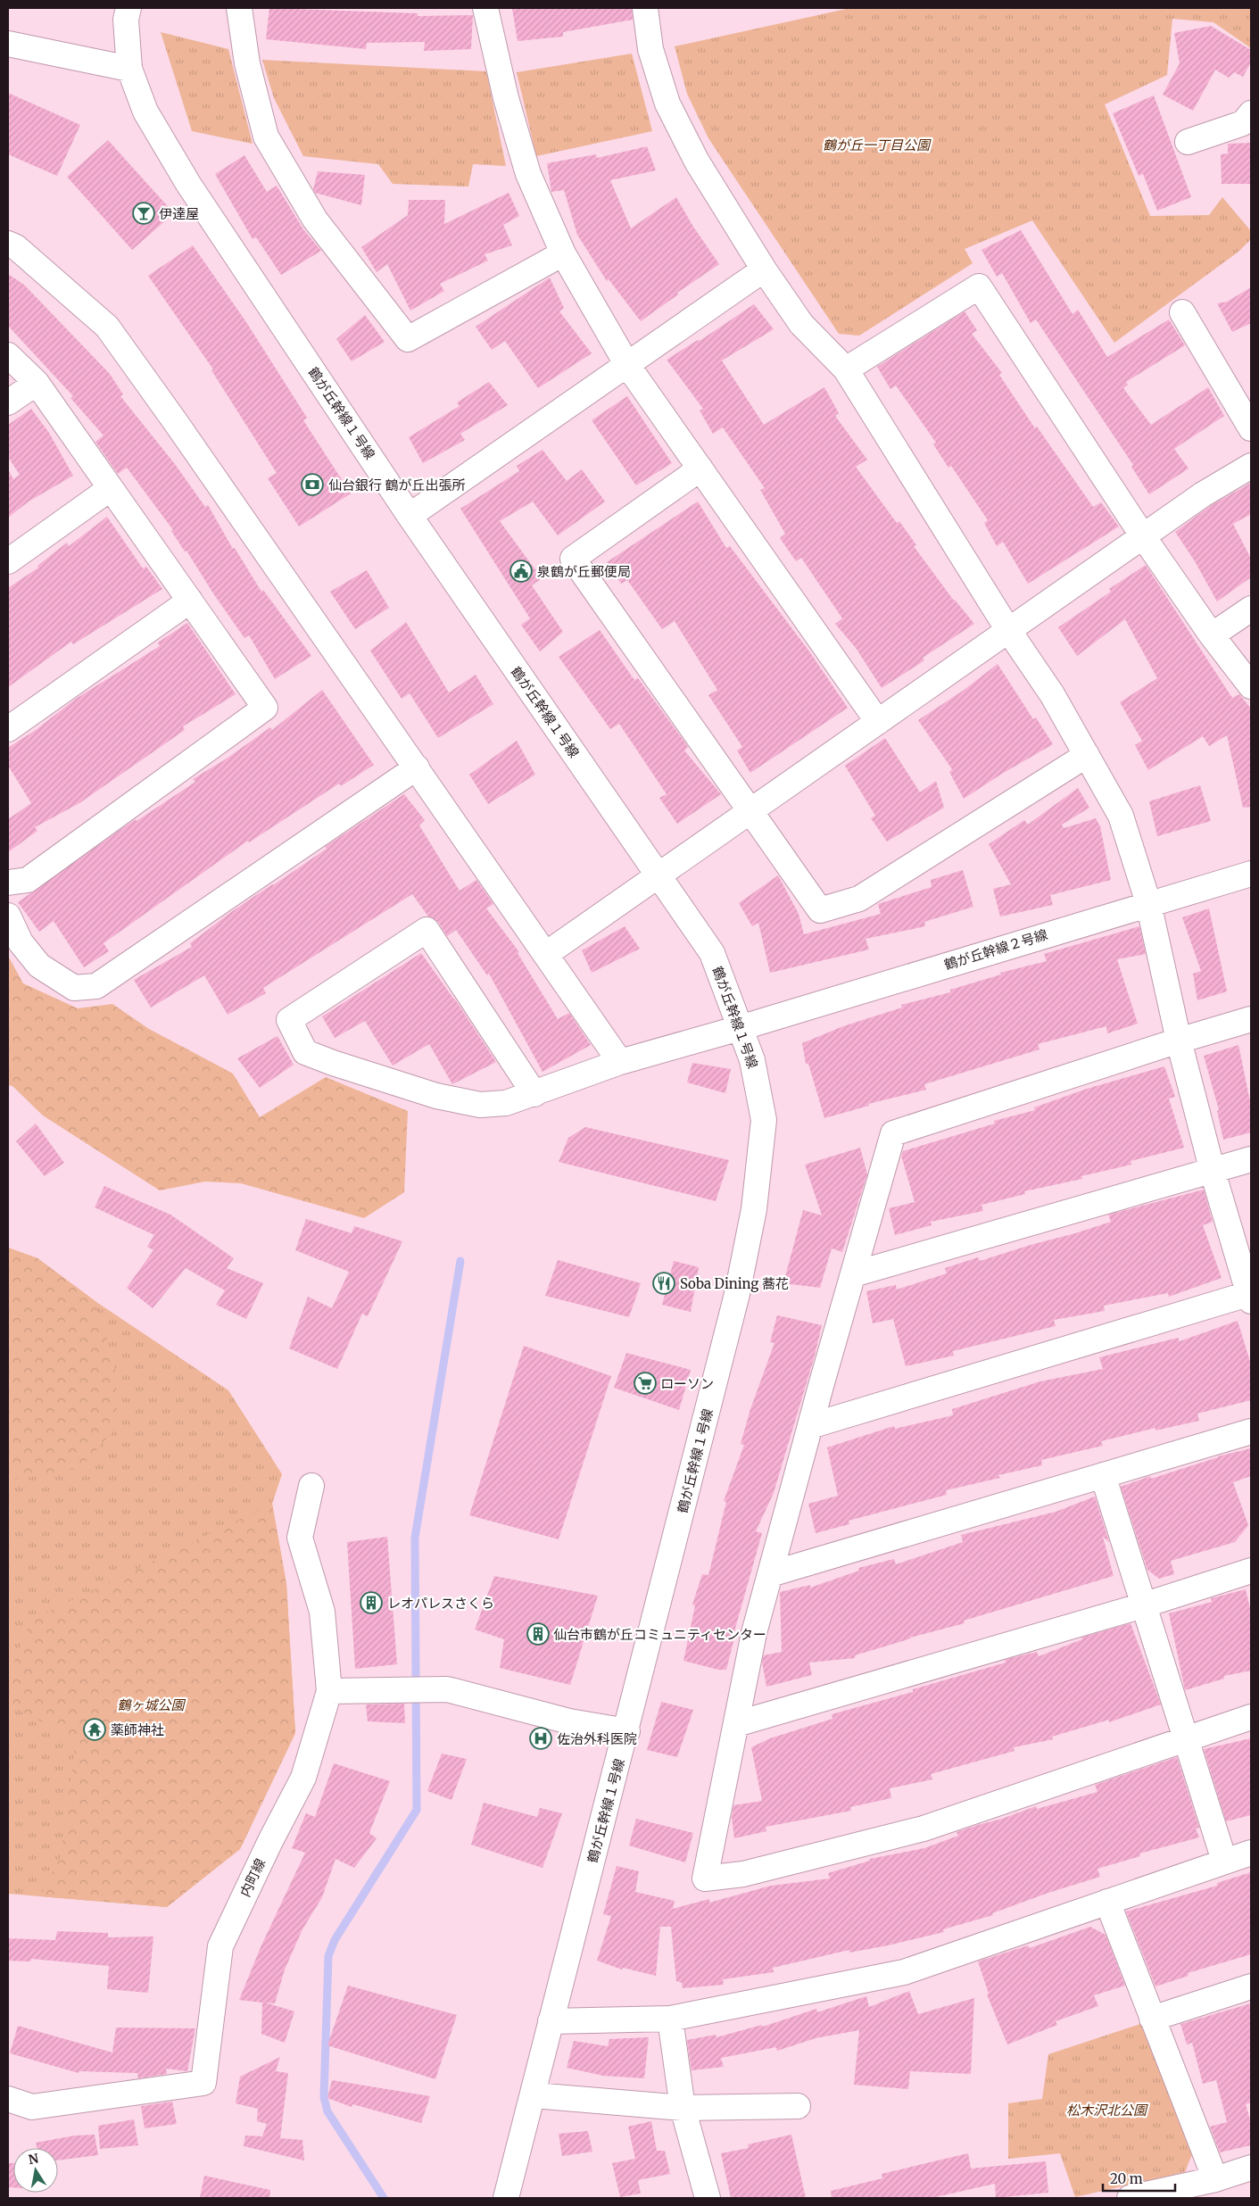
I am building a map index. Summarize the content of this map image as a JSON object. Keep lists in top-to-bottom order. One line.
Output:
{"streets":{"street":["鶴が丘幹線１号線","鶴が丘幹線２号線","内町線"]},"crossings":[["鶴が丘幹線１号線","鶴が丘幹線２号線"]],"parks":["鶴が丘一丁目公園","鶴ヶ城公園","松木沢北公園"],"places":{"bar":["伊達屋"],"bank":["仙台銀行 鶴が丘出張所"],"public building":["泉鶴が丘郵便局"],"restaurant":["Soba Dining 蕎花"],"supermarket":["ローソン"],"building":["レオパレスさくら","仙台市鶴が丘コミュニティセンター"],"temple":["薬師神社"],"hospital":["佐治外科医院"]},"scale_bar":"20 m","north":"top"}
